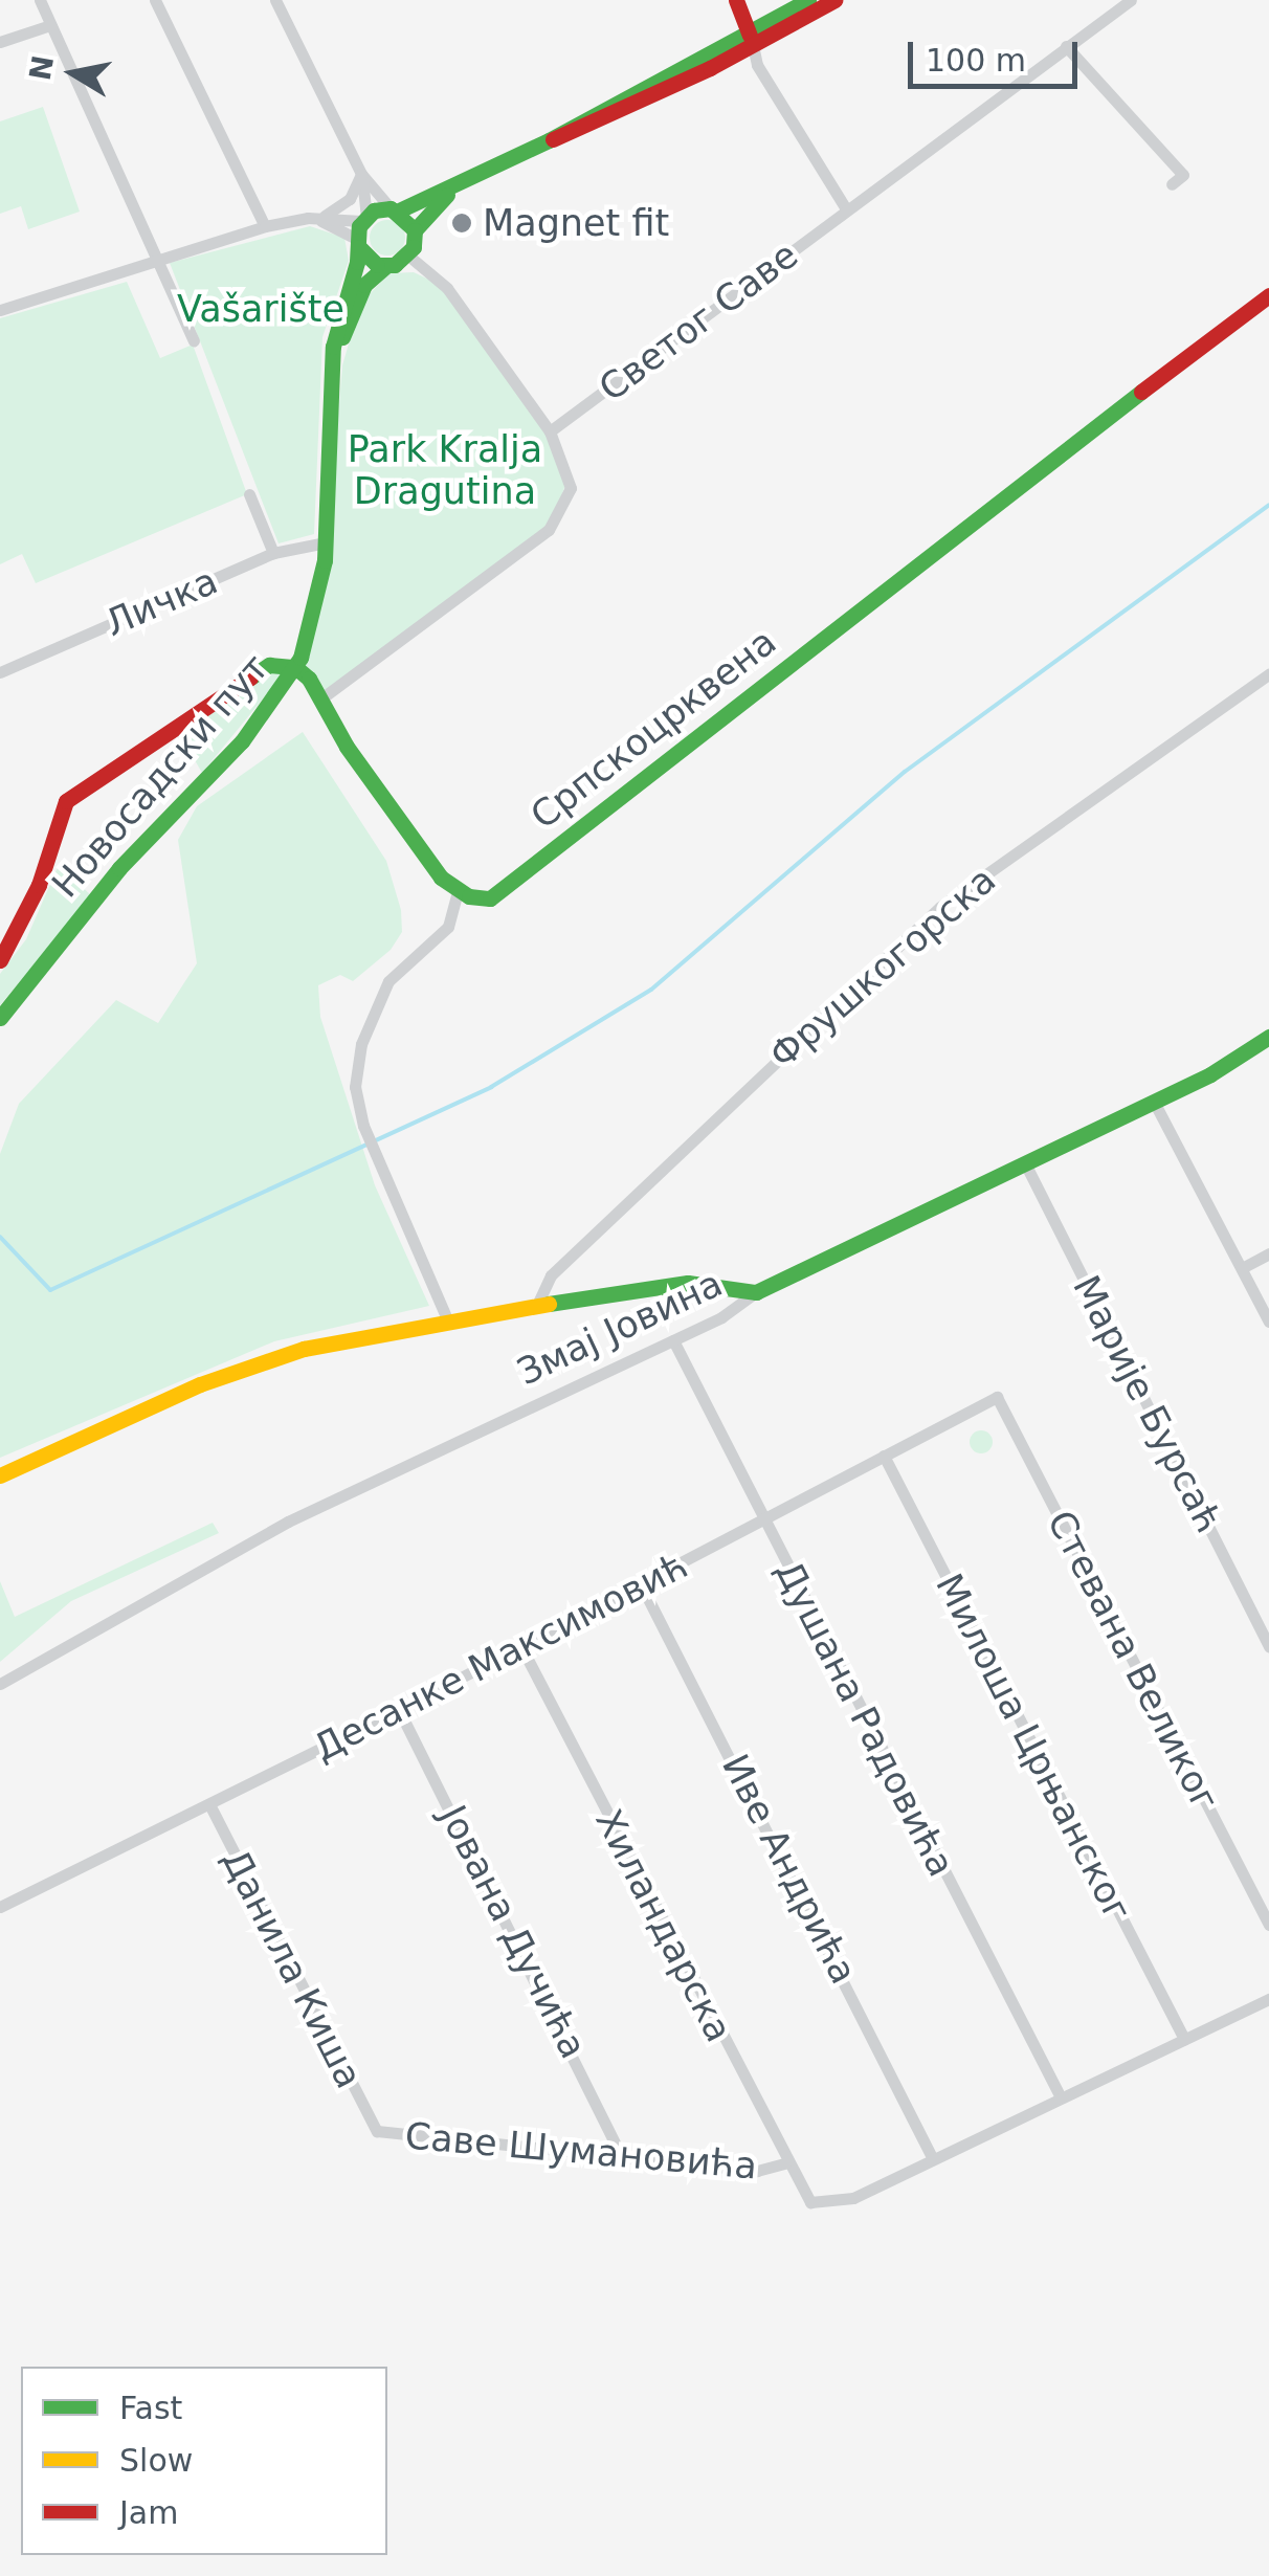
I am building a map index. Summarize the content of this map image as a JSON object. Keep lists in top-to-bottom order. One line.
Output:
{"streets":{"street":["Светог Саве","Личка","Српскоцрквена","Новосадски пут","Фрушкогорска","Змај Јовина","Марије Бурсаћ","Десанке Максимовић","Стевана Великог","Душана Радовића","Милоша Црњанског","Иве Андрића","Хиландарска","Јована Дучића","Данила Киша","Саве Шумановића"]},"crossings":[["Личка","Новосадски пут"],["Змај Јовина","Марије Бурсаћ"],["Змај Јовина","Душана Радовића"],["Десанке Максимовић","Стевана Великог"],["Десанке Максимовић","Душана Радовића"],["Десанке Максимовић","Милоша Црњанског"],["Десанке Максимовић","Иве Андрића"],["Десанке Максимовић","Хиландарска"],["Десанке Максимовић","Јована Дучића"],["Десанке Максимовић","Данила Киша"],["Иве Андрића","Хиландарска"],["Хиландарска","Саве Шумановића"],["Јована Дучића","Саве Шумановића"],["Данила Киша","Саве Шумановића"]],"parks":["Vašarište","Park Kralja Dragutina"],"places":["Magnet fit"],"legend":["Fast","Slow","Jam"],"scale_bar":"100 m","north":"left"}
